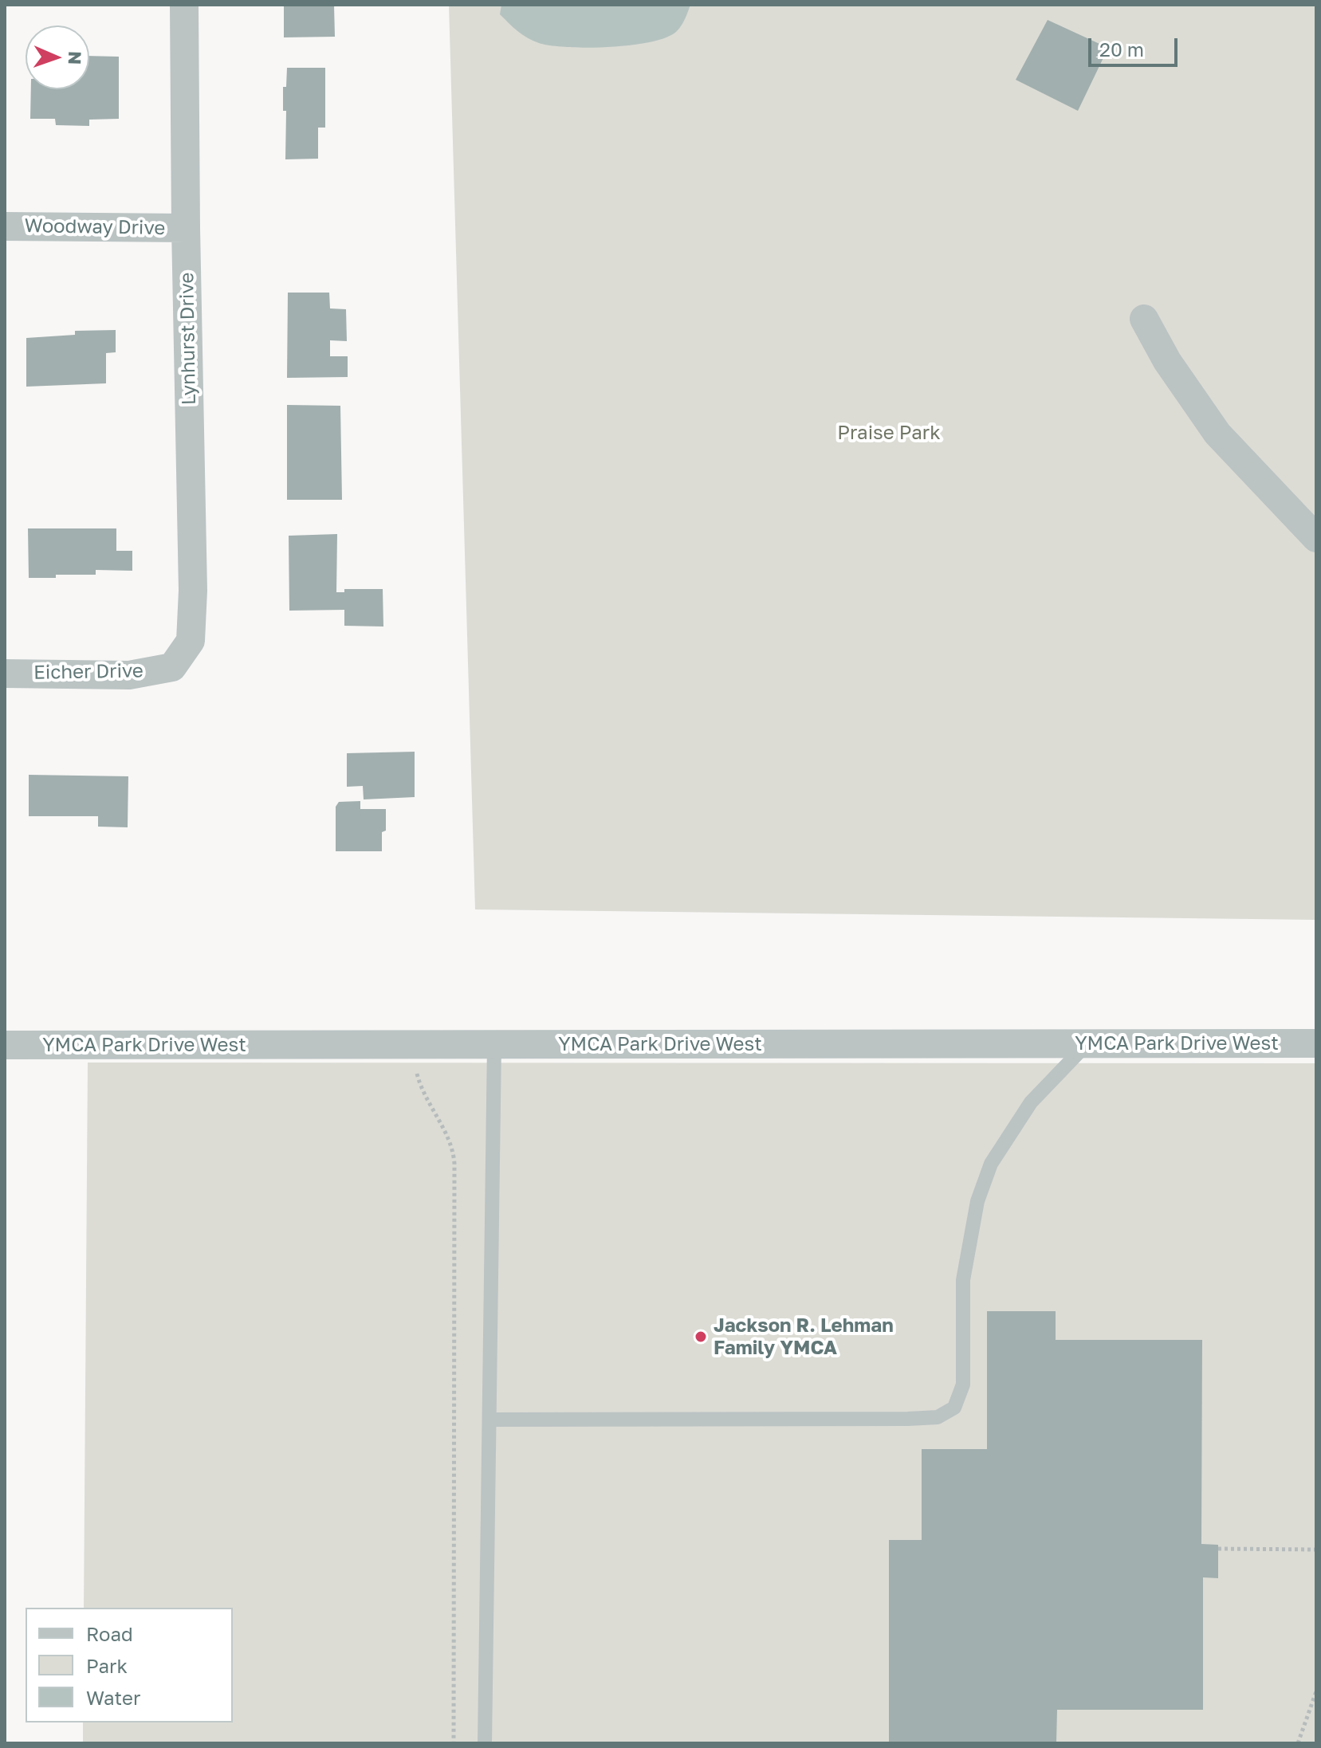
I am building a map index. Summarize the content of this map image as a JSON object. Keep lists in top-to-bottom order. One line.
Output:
{"streets":{"street":["Woodway Drive","Lynhurst Drive","Eicher Drive","YMCA Park Drive West"]},"crossings":[["Woodway Drive","Lynhurst Drive"],["Lynhurst Drive","Eicher Drive"]],"parks":["Praise Park"],"places":["Jackson R. Lehman Family YMCA"],"legend":["Road","Park","Water"],"scale_bar":"20 m","north":"right"}
